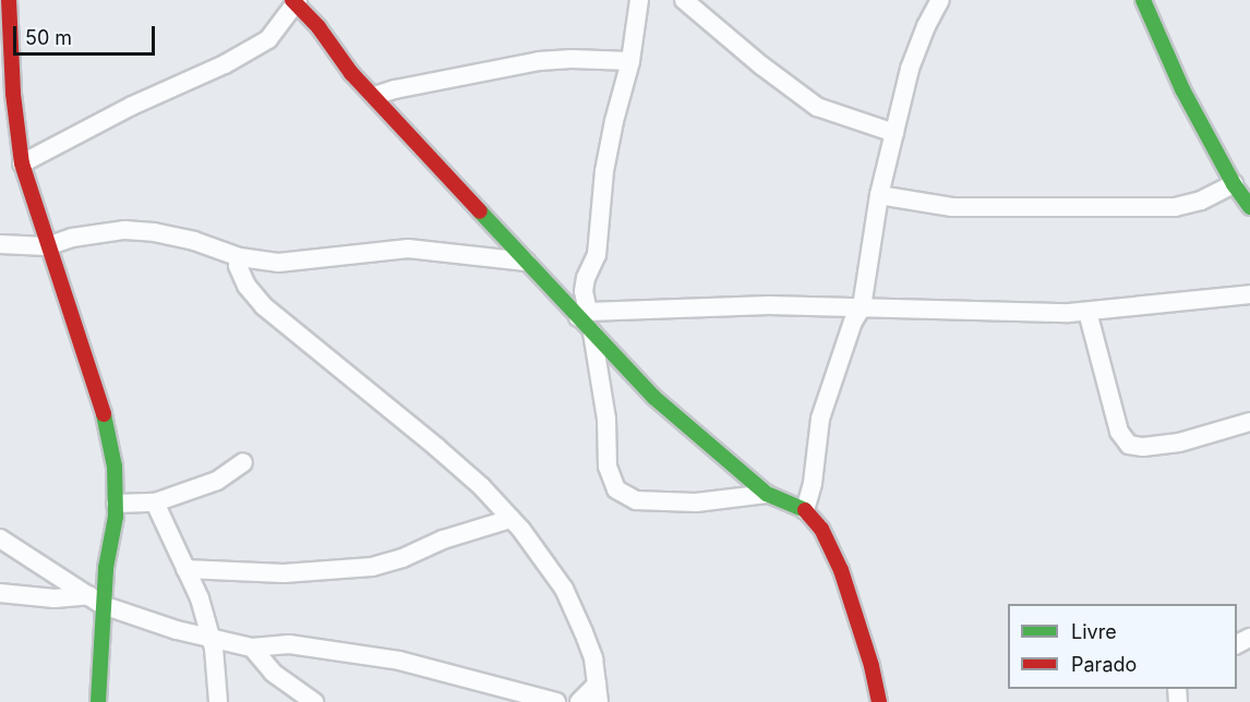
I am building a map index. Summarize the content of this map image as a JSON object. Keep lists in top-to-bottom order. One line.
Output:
{"legend":["Livre","Parado"],"scale_bar":"50 m"}
